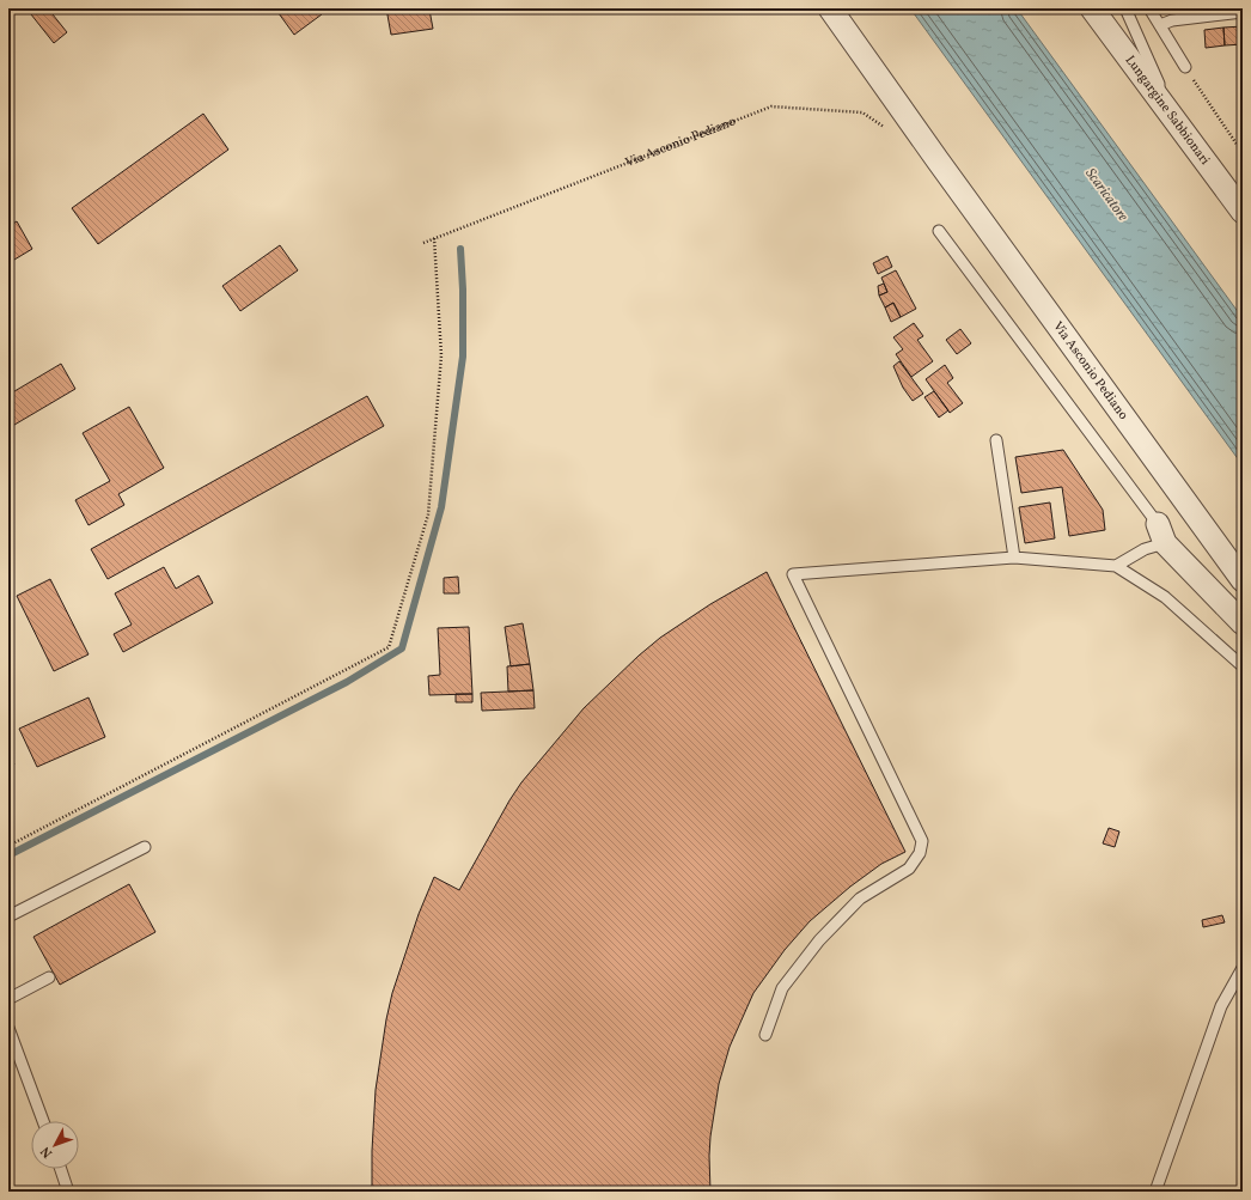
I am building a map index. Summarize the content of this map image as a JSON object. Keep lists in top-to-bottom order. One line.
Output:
{"streets":{"street":["Lungargine Sabbionari","Via Asconio Pediano"]},"water":["Scaricatore"],"north":"bottom left"}
